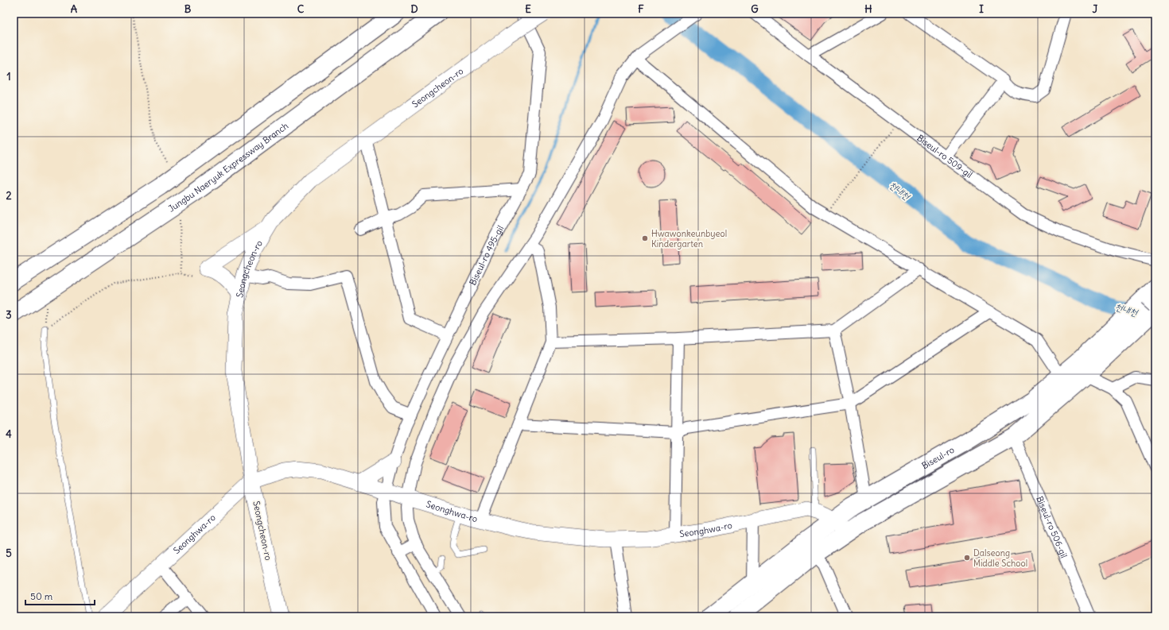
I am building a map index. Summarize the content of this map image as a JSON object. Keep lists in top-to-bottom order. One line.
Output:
{"streets":{"main road":["Seongcheon-ro","Jungbu Naeryuk Expressway Branch","Biseul-ro","Seonghwa-ro"],"street":["Biseul-ro 509-gil","Biseul-ro 495-gil","Biseul-ro 506-gil"]},"crossings":[["Seongcheon-ro","Seonghwa-ro"],["Biseul-ro 495-gil","Seonghwa-ro"],["Biseul-ro","Seonghwa-ro"],["Biseul-ro","Biseul-ro 506-gil"]],"water":["천내천"],"places":["Hwawonkeunbyeol Kindergarten","Dalseong Middle School"],"scale_bar":"50 m","grid":{"columns":["A","B","C","D","E","F","G","H","I","J"],"rows":["1","2","3","4","5"]}}
